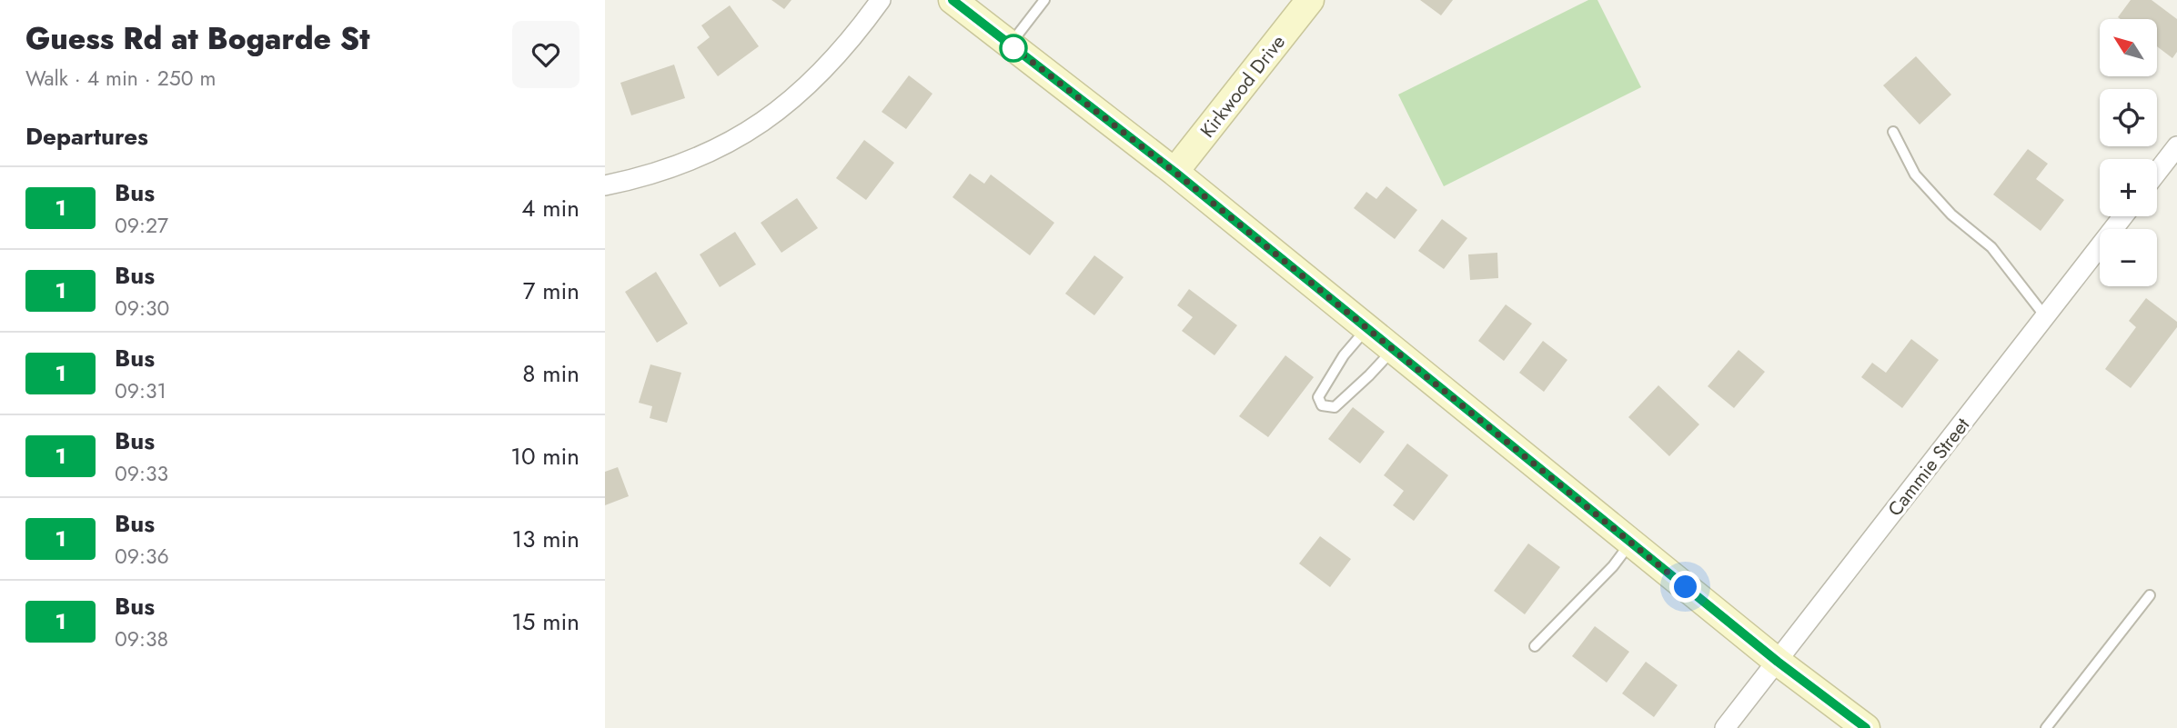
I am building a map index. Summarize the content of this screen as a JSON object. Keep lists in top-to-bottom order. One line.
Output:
{"streets":{"main road":["Kirkwood Drive"],"street":["Cammie Street"]},"lines":["bus line 1"],"north":"top left","page":{"heading":[["Guess Rd at Bogarde St","Walk · 4 min · 250 m"],"Departures"],"map_buttons":["+","−"],"list":[{"mark":"1","name":"Bus","note":"09:27","value":"4 min"},{"mark":"1","name":"Bus","note":"09:30","value":"7 min"},{"mark":"1","name":"Bus","note":"09:31","value":"8 min"},{"mark":"1","name":"Bus","note":"09:33","value":"10 min"},{"mark":"1","name":"Bus","note":"09:36","value":"13 min"},{"mark":"1","name":"Bus","note":"09:38","value":"15 min"}]}}
